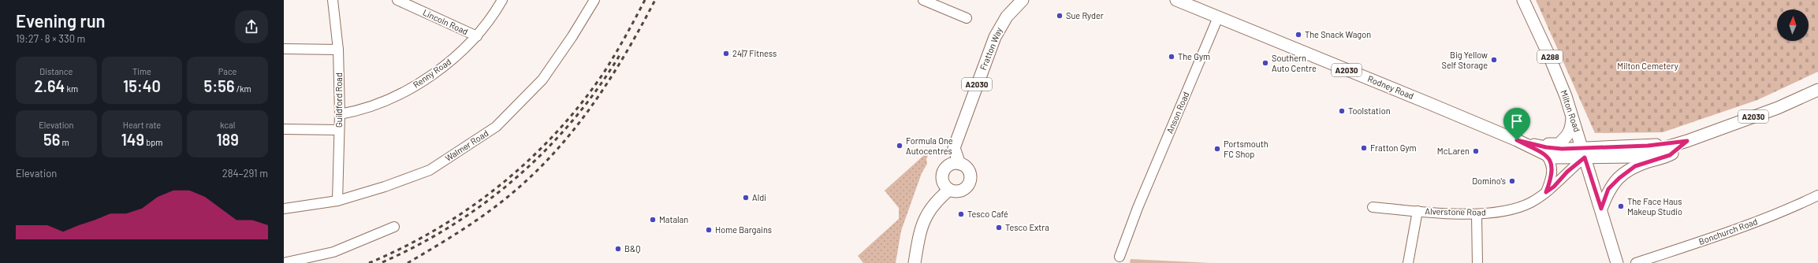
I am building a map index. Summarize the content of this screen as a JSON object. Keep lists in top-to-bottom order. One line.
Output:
{"streets":{"main road":["Fratton Way","A288","A2030","Rodney Road","Milton Road"],"street":["Lincoln Road","Renny Road","Guildford Road","Anson Road","Walmer Road","Alverstone Road","Bonchurch Road"]},"crossings":[["Lincoln Road","Renny Road"],["A2030","Rodney Road"],["A2030","Milton Road"],["A2030","Alverstone Road"],["Renny Road","Guildford Road"],["Rodney Road","Milton Road"],["Rodney Road","Anson Road"],["Rodney Road","Alverstone Road"],["Guildford Road","Walmer Road"],["Milton Road","Alverstone Road"]],"parks":["Milton Cemetery"],"places":["Sue Ryder","The Snack Wagon","24|7 Fitness","The Gym","Big Yellow Self Storage","Southern Auto Centre","Toolstation","Formula One Autocentres","Fratton Gym","Portsmouth FC Shop","McLaren","Domino's","Aldi","The Face Haus Makeup Studio","Tesco Café","Matalan","Tesco Extra","Home Bargains","B&Q"],"north":"top","page":{"heading":["Evening run","19:27 · 8 × 330 m"],"stats":[["Distance","2.64 km"],["Time","15:40"],["Pace","5:56 /km"],["Elevation","56 m"],["Heart rate","149 bpm"],["kcal","189"]],"chart":["Elevation","284–291 m"]}}
